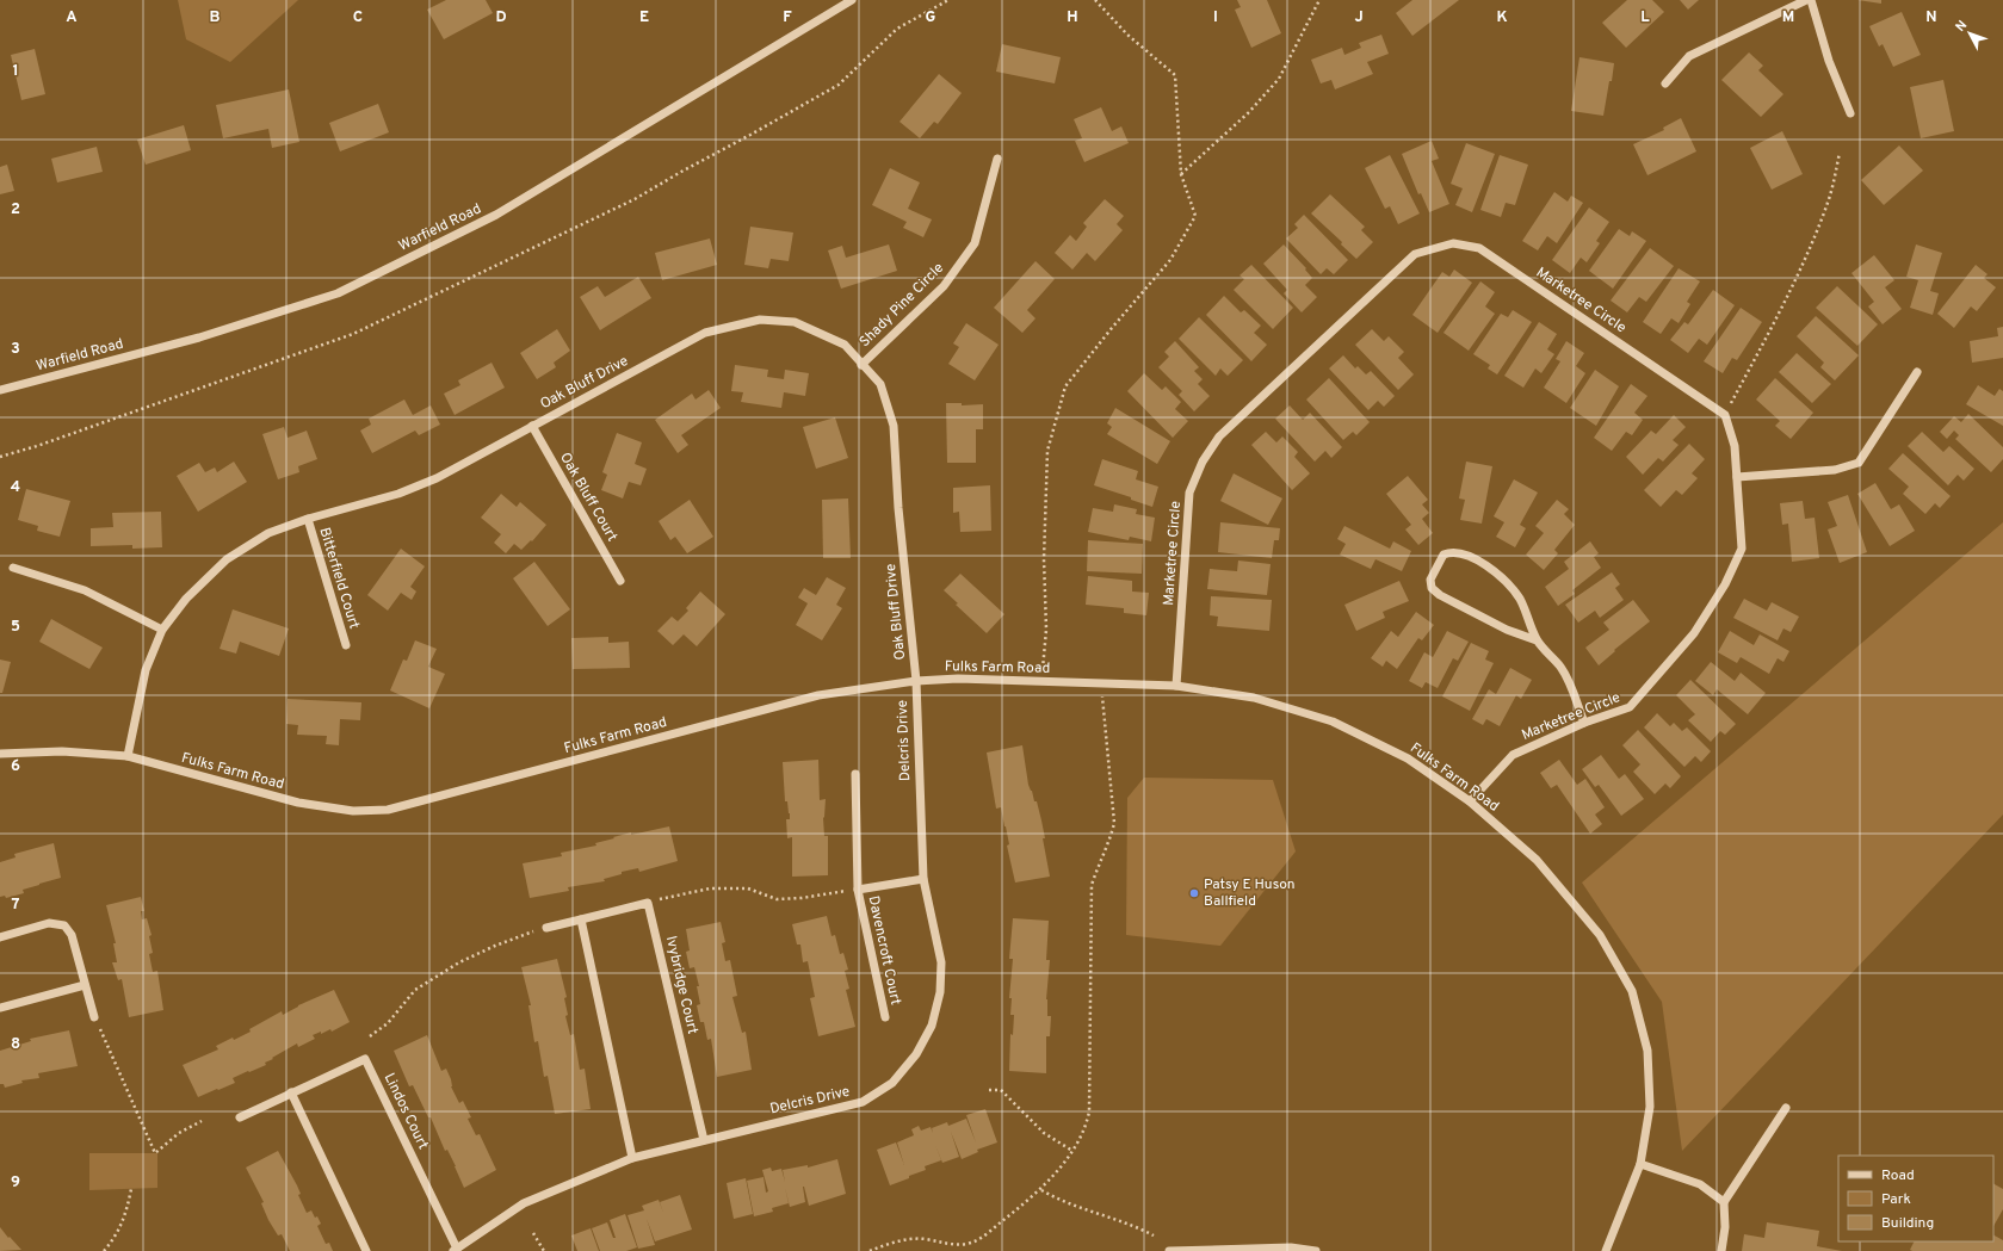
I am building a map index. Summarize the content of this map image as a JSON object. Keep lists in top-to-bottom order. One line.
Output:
{"streets":{"street":["Warfield Road","Marketree Circle","Shady Pine Circle","Oak Bluff Drive","Oak Bluff Court","Bitterfield Court","Fulks Farm Road","Delcris Drive","Davencroft Court","Ivybridge Court","Lindos Court"]},"crossings":[["Marketree Circle","Fulks Farm Road"],["Shady Pine Circle","Oak Bluff Drive"],["Oak Bluff Drive","Oak Bluff Court"],["Oak Bluff Drive","Bitterfield Court"],["Oak Bluff Drive","Fulks Farm Road"],["Oak Bluff Drive","Delcris Drive"],["Fulks Farm Road","Delcris Drive"],["Delcris Drive","Davencroft Court"],["Delcris Drive","Ivybridge Court"],["Delcris Drive","Lindos Court"]],"places":["Patsy E Huson Ballfield"],"legend":["Road","Park","Building"],"north":"top left","grid":{"columns":["A","B","C","D","E","F","G","H","I","J","K","L","M","N"],"rows":["1","2","3","4","5","6","7","8","9"]}}
